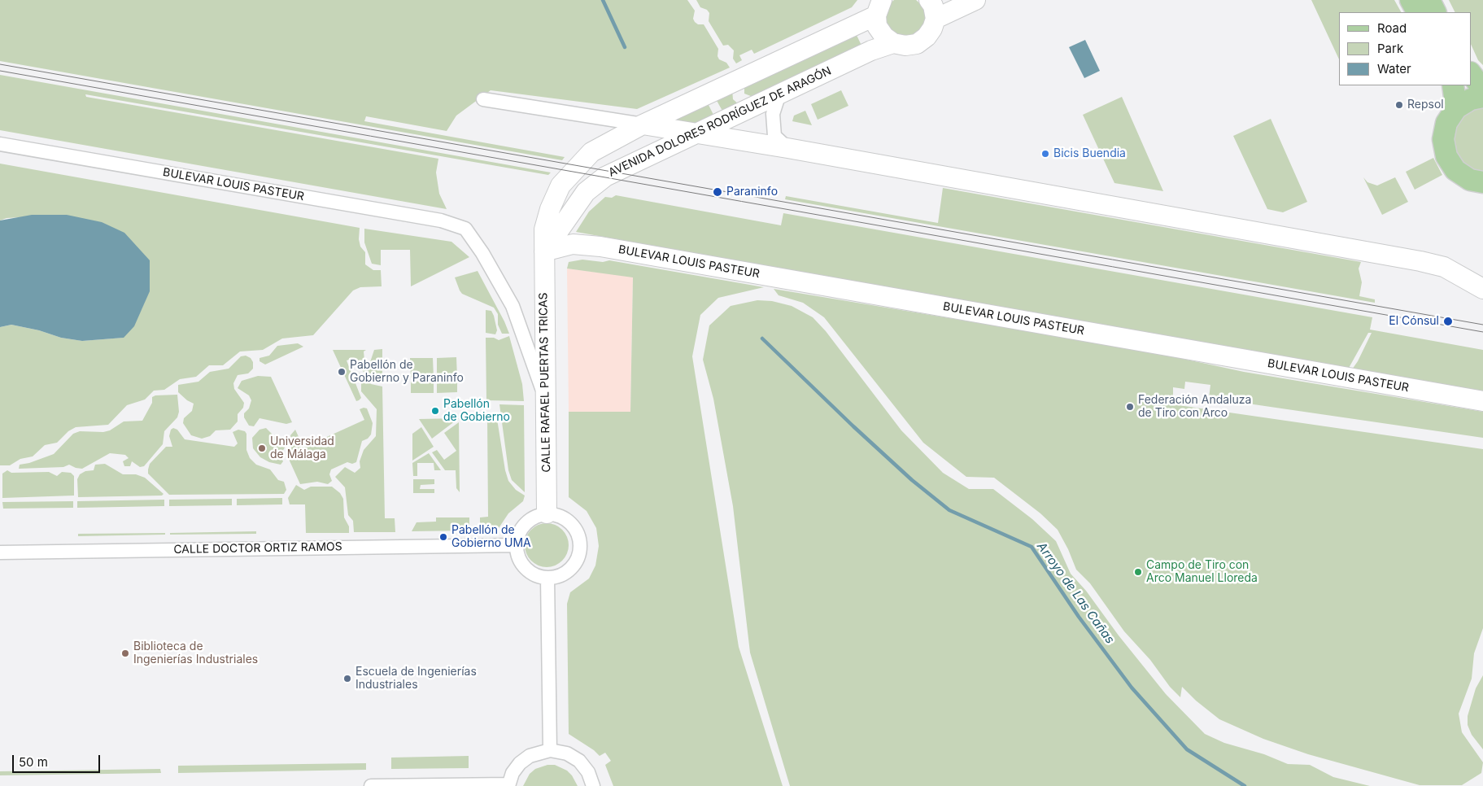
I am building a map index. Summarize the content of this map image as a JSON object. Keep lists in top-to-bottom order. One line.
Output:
{"streets":{"street":["AVENIDA DOLORES RODRÍGUEZ DE ARAGÓN","BULEVAR LOUIS PASTEUR","CALLE RAFAEL PUERTAS TRICAS","CALLE DOCTOR ORTIZ RAMOS"]},"crossings":[["AVENIDA DOLORES RODRÍGUEZ DE ARAGÓN","BULEVAR LOUIS PASTEUR"],["AVENIDA DOLORES RODRÍGUEZ DE ARAGÓN","CALLE RAFAEL PUERTAS TRICAS"],["BULEVAR LOUIS PASTEUR","CALLE RAFAEL PUERTAS TRICAS"],["CALLE RAFAEL PUERTAS TRICAS","CALLE DOCTOR ORTIZ RAMOS"]],"water":["Arroyo de Las Cañas"],"places":["Repsol","Bicis Buendia","Paraninfo","El Cónsul","Pabellón de Gobierno y Paraninfo","Federación Andaluza de Tiro con Arco","Pabellón de Gobierno","Universidad de Málaga","Pabellón de Gobierno UMA","Campo de Tiro con Arco Manuel Lloreda","Biblioteca de Ingenierías Industriales","Escuela de Ingenierías Industriales"],"legend":["Road","Park","Water"],"scale_bar":"50 m"}
